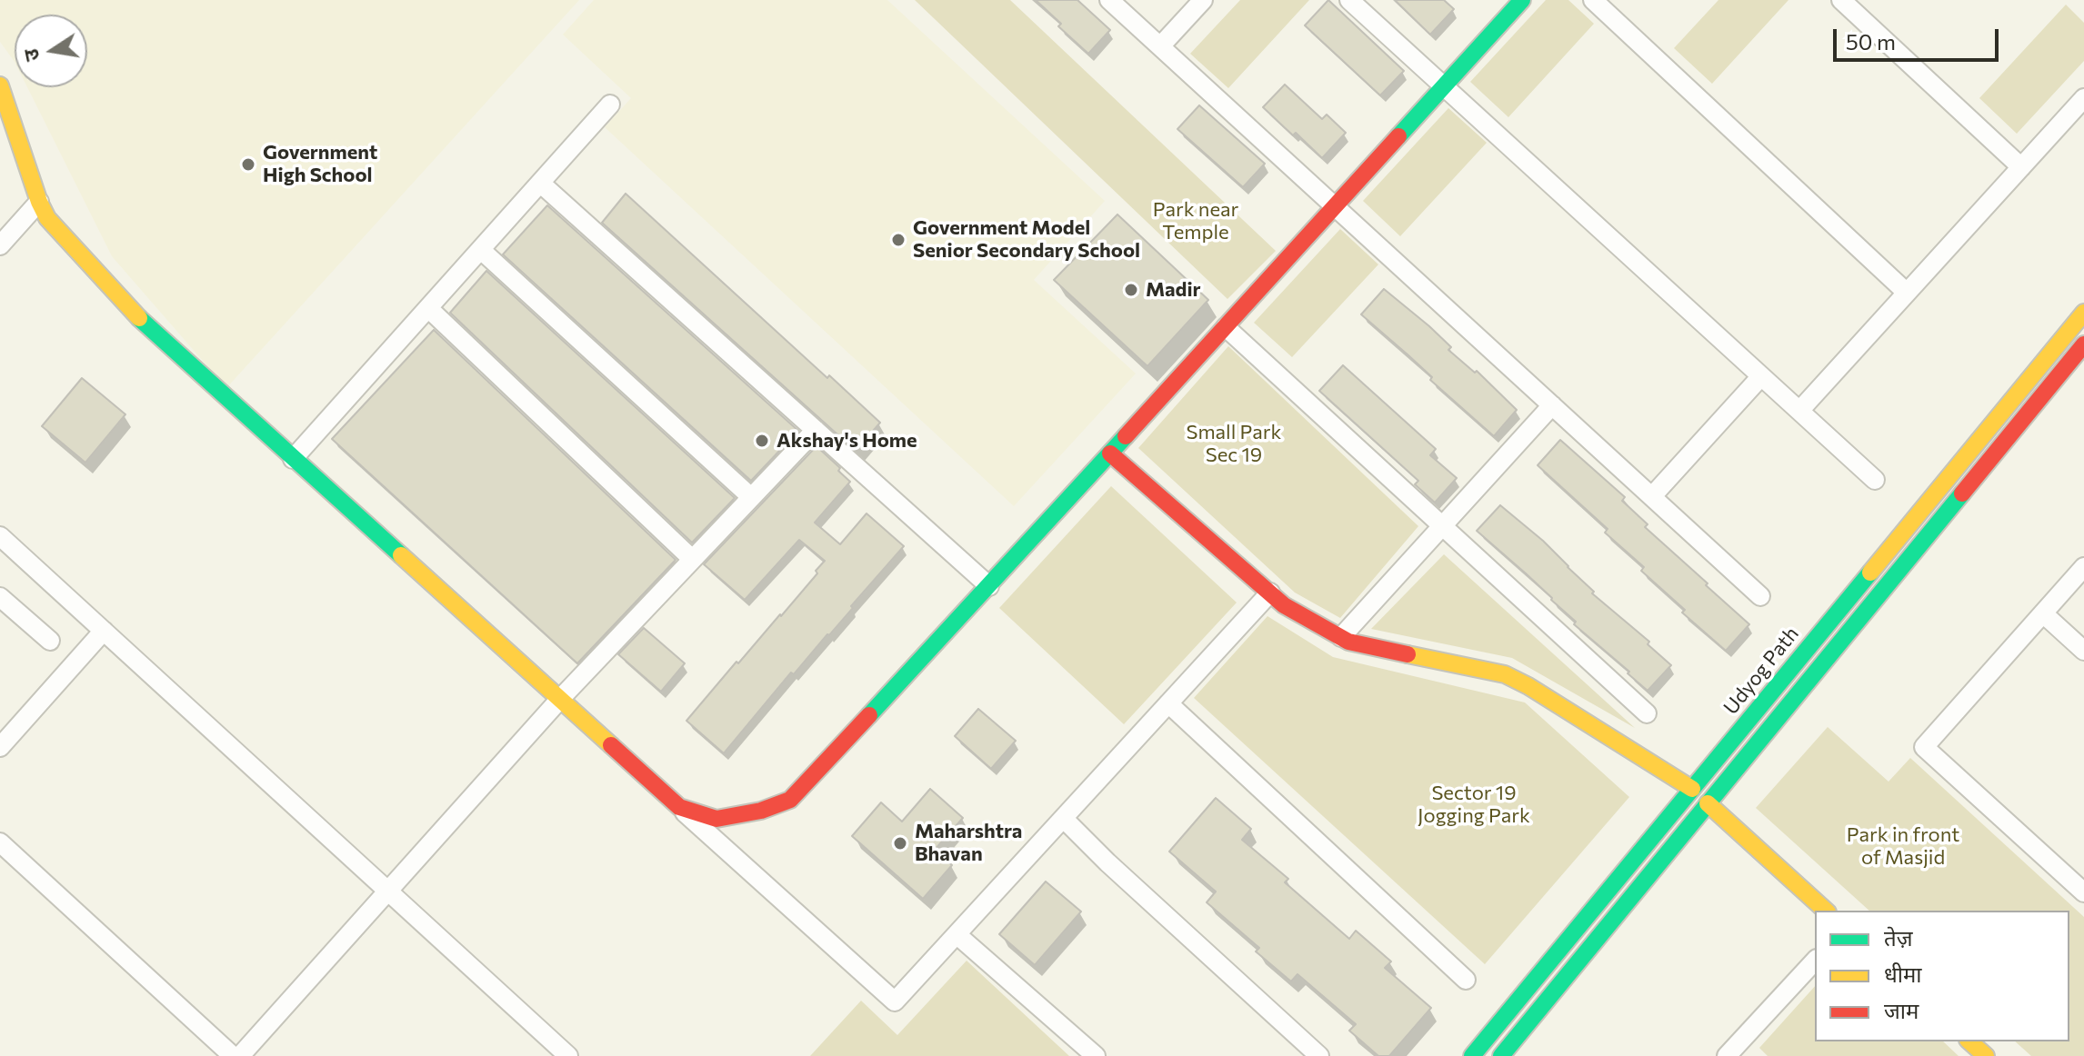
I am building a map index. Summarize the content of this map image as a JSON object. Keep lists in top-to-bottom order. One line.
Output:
{"streets":{"street":["Udyog Path"]},"parks":["Park near Temple","Small Park Sec 19","Sector 19 Jogging Park","Park in front of Masjid"],"places":["Government High School","Government Model Senior Secondary School","Madir","Akshay's Home","Maharshtra Bhavan"],"legend":["तेज़","धीमा","जाम"],"scale_bar":"50 m","north":"left"}
